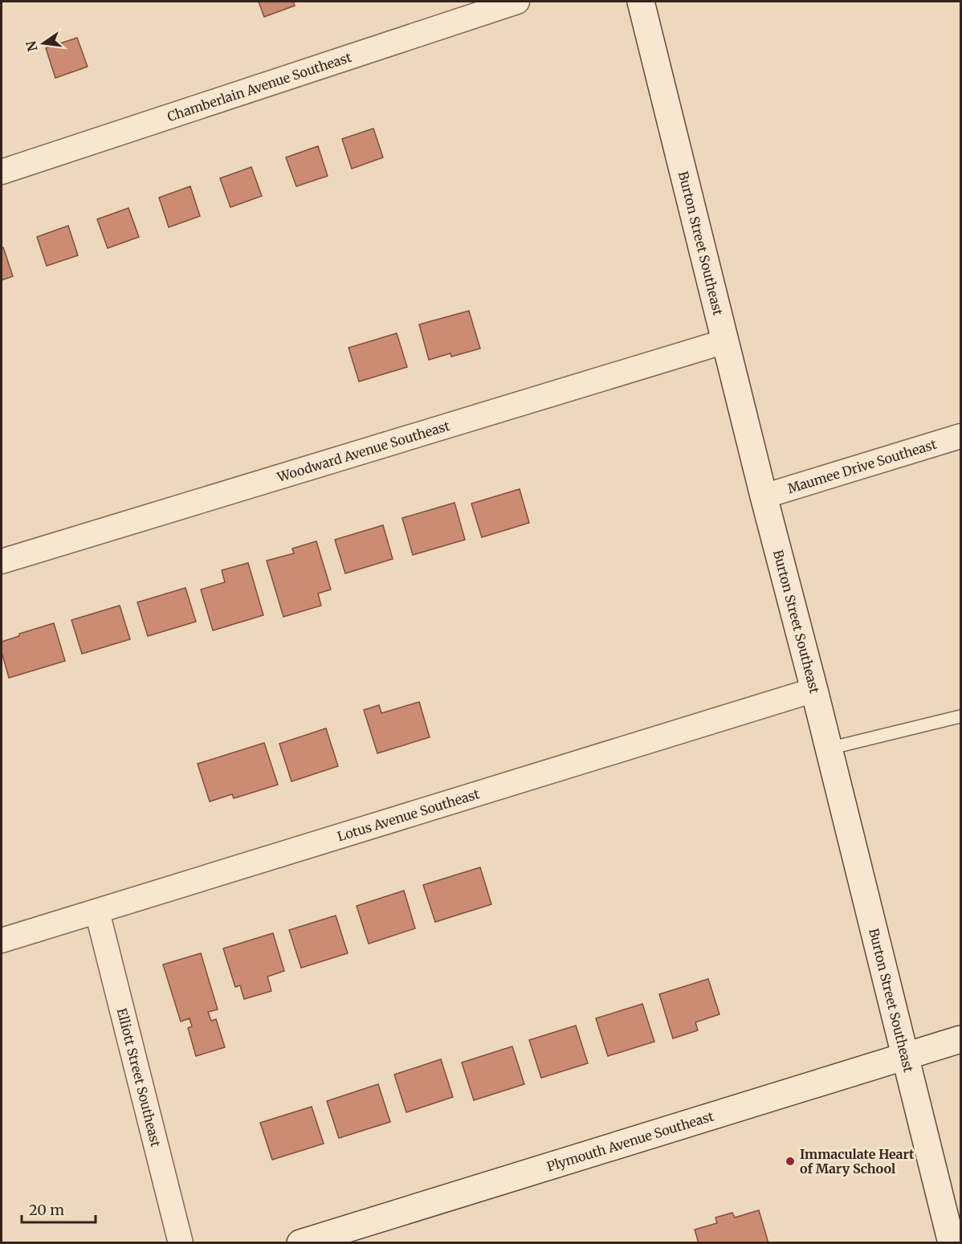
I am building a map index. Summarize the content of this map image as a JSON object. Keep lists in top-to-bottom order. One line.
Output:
{"streets":{"main road":["Burton Street Southeast","Plymouth Avenue Southeast"],"street":["Chamberlain Avenue Southeast","Woodward Avenue Southeast","Maumee Drive Southeast","Lotus Avenue Southeast","Elliott Street Southeast"]},"crossings":[["Burton Street Southeast","Woodward Avenue Southeast"],["Burton Street Southeast","Maumee Drive Southeast"],["Burton Street Southeast","Lotus Avenue Southeast"],["Burton Street Southeast","Plymouth Avenue Southeast"],["Lotus Avenue Southeast","Elliott Street Southeast"]],"places":["Immaculate Heart of Mary School"],"scale_bar":"20 m","north":"left"}
